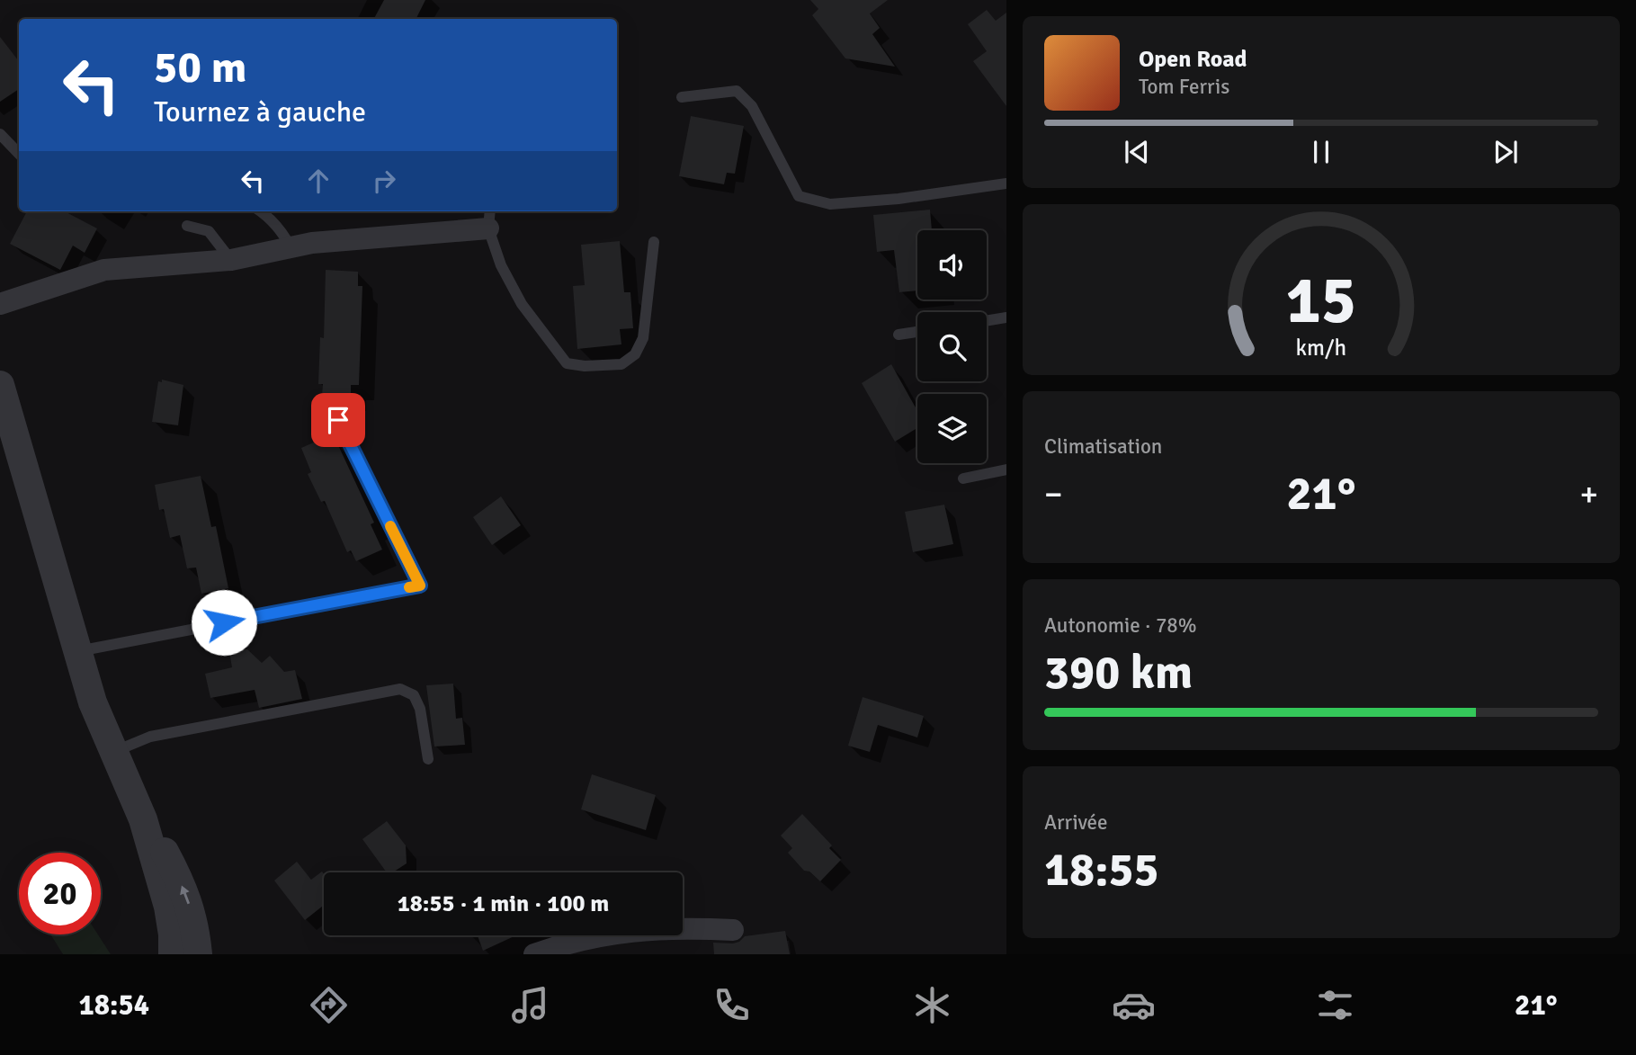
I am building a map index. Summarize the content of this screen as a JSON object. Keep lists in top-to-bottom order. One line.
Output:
{"page":{"turn":["50 m","Tournez à gauche"],"song":["Open Road","Tom Ferris"],"tile":["Climatisation",["Autonomie · 78%","390 km"],["Arrivée","18:55"]],"heat":["−","21°","+"],"limit":"20","trip":"18:55 · 1 min · 100 m","tabs":["18:54","21°"],"gauge":["15","km/h"]}}
